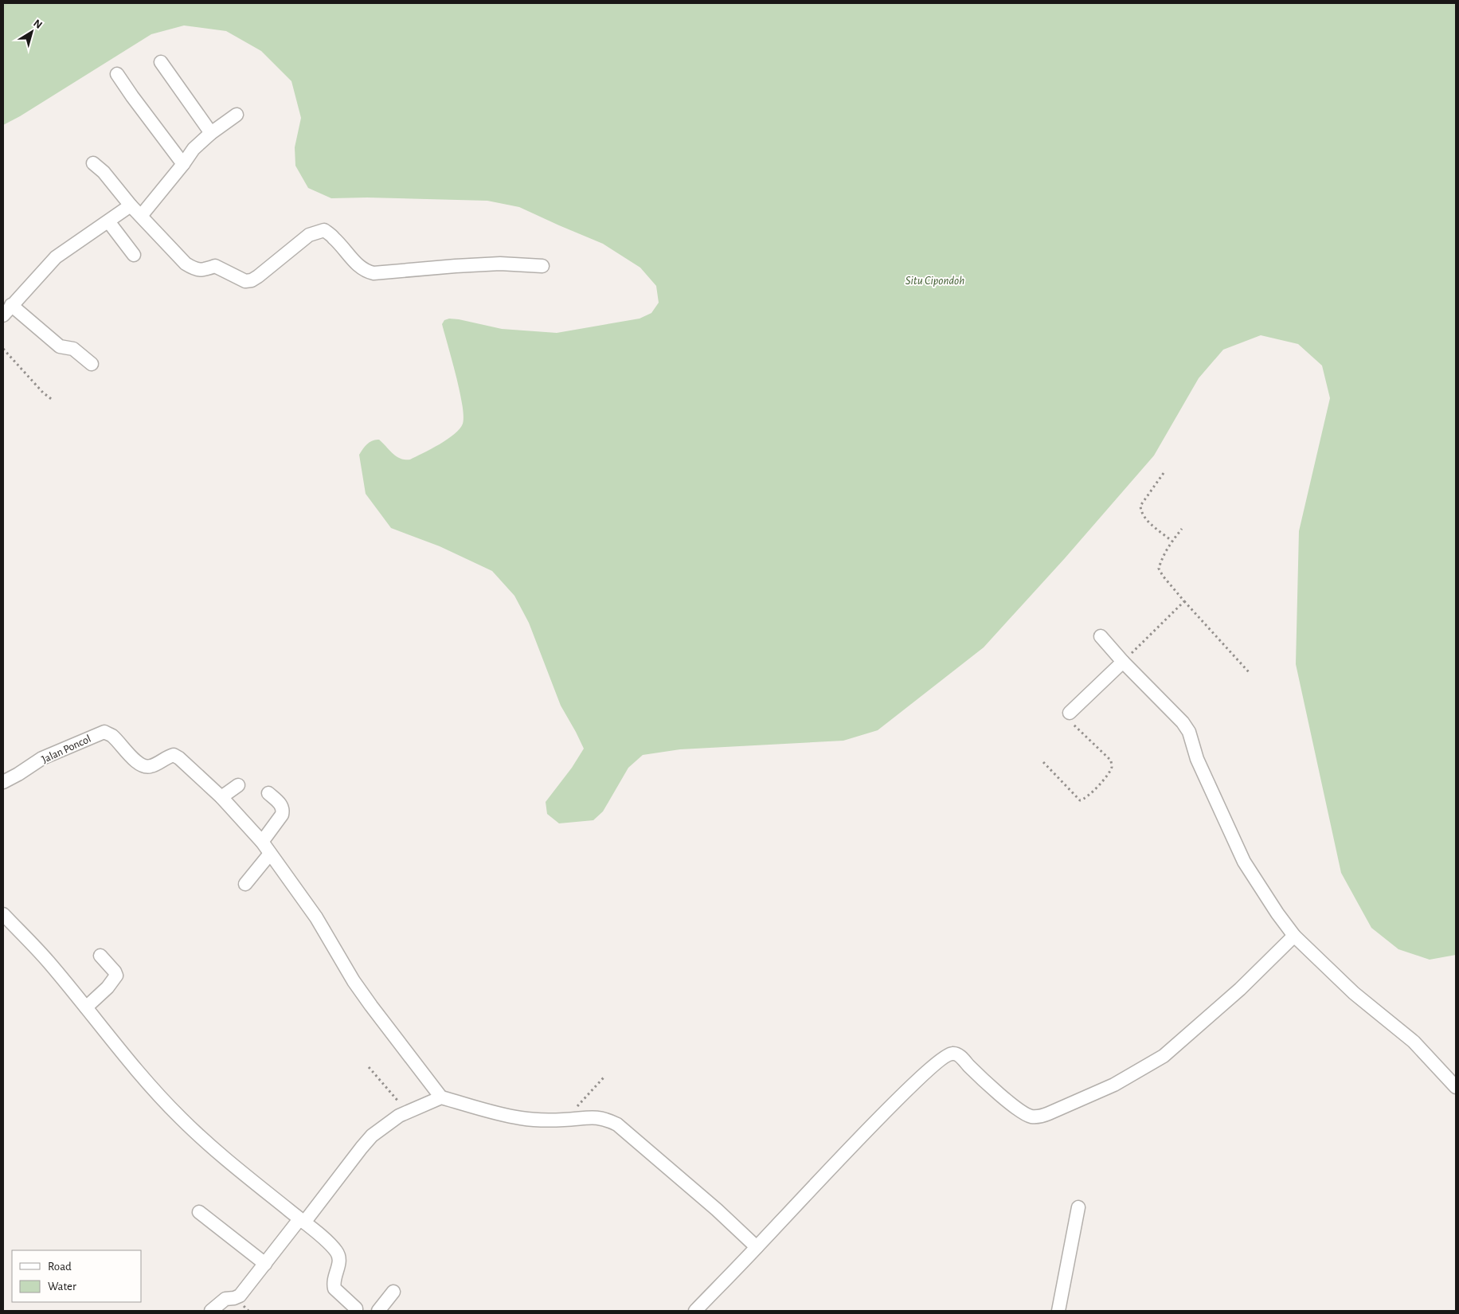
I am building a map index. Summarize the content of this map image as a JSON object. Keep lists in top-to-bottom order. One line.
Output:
{"streets":{"street":["Jalan Poncol"]},"water":["Situ Cipondoh"],"legend":["Road","Water"],"north":"top right"}
